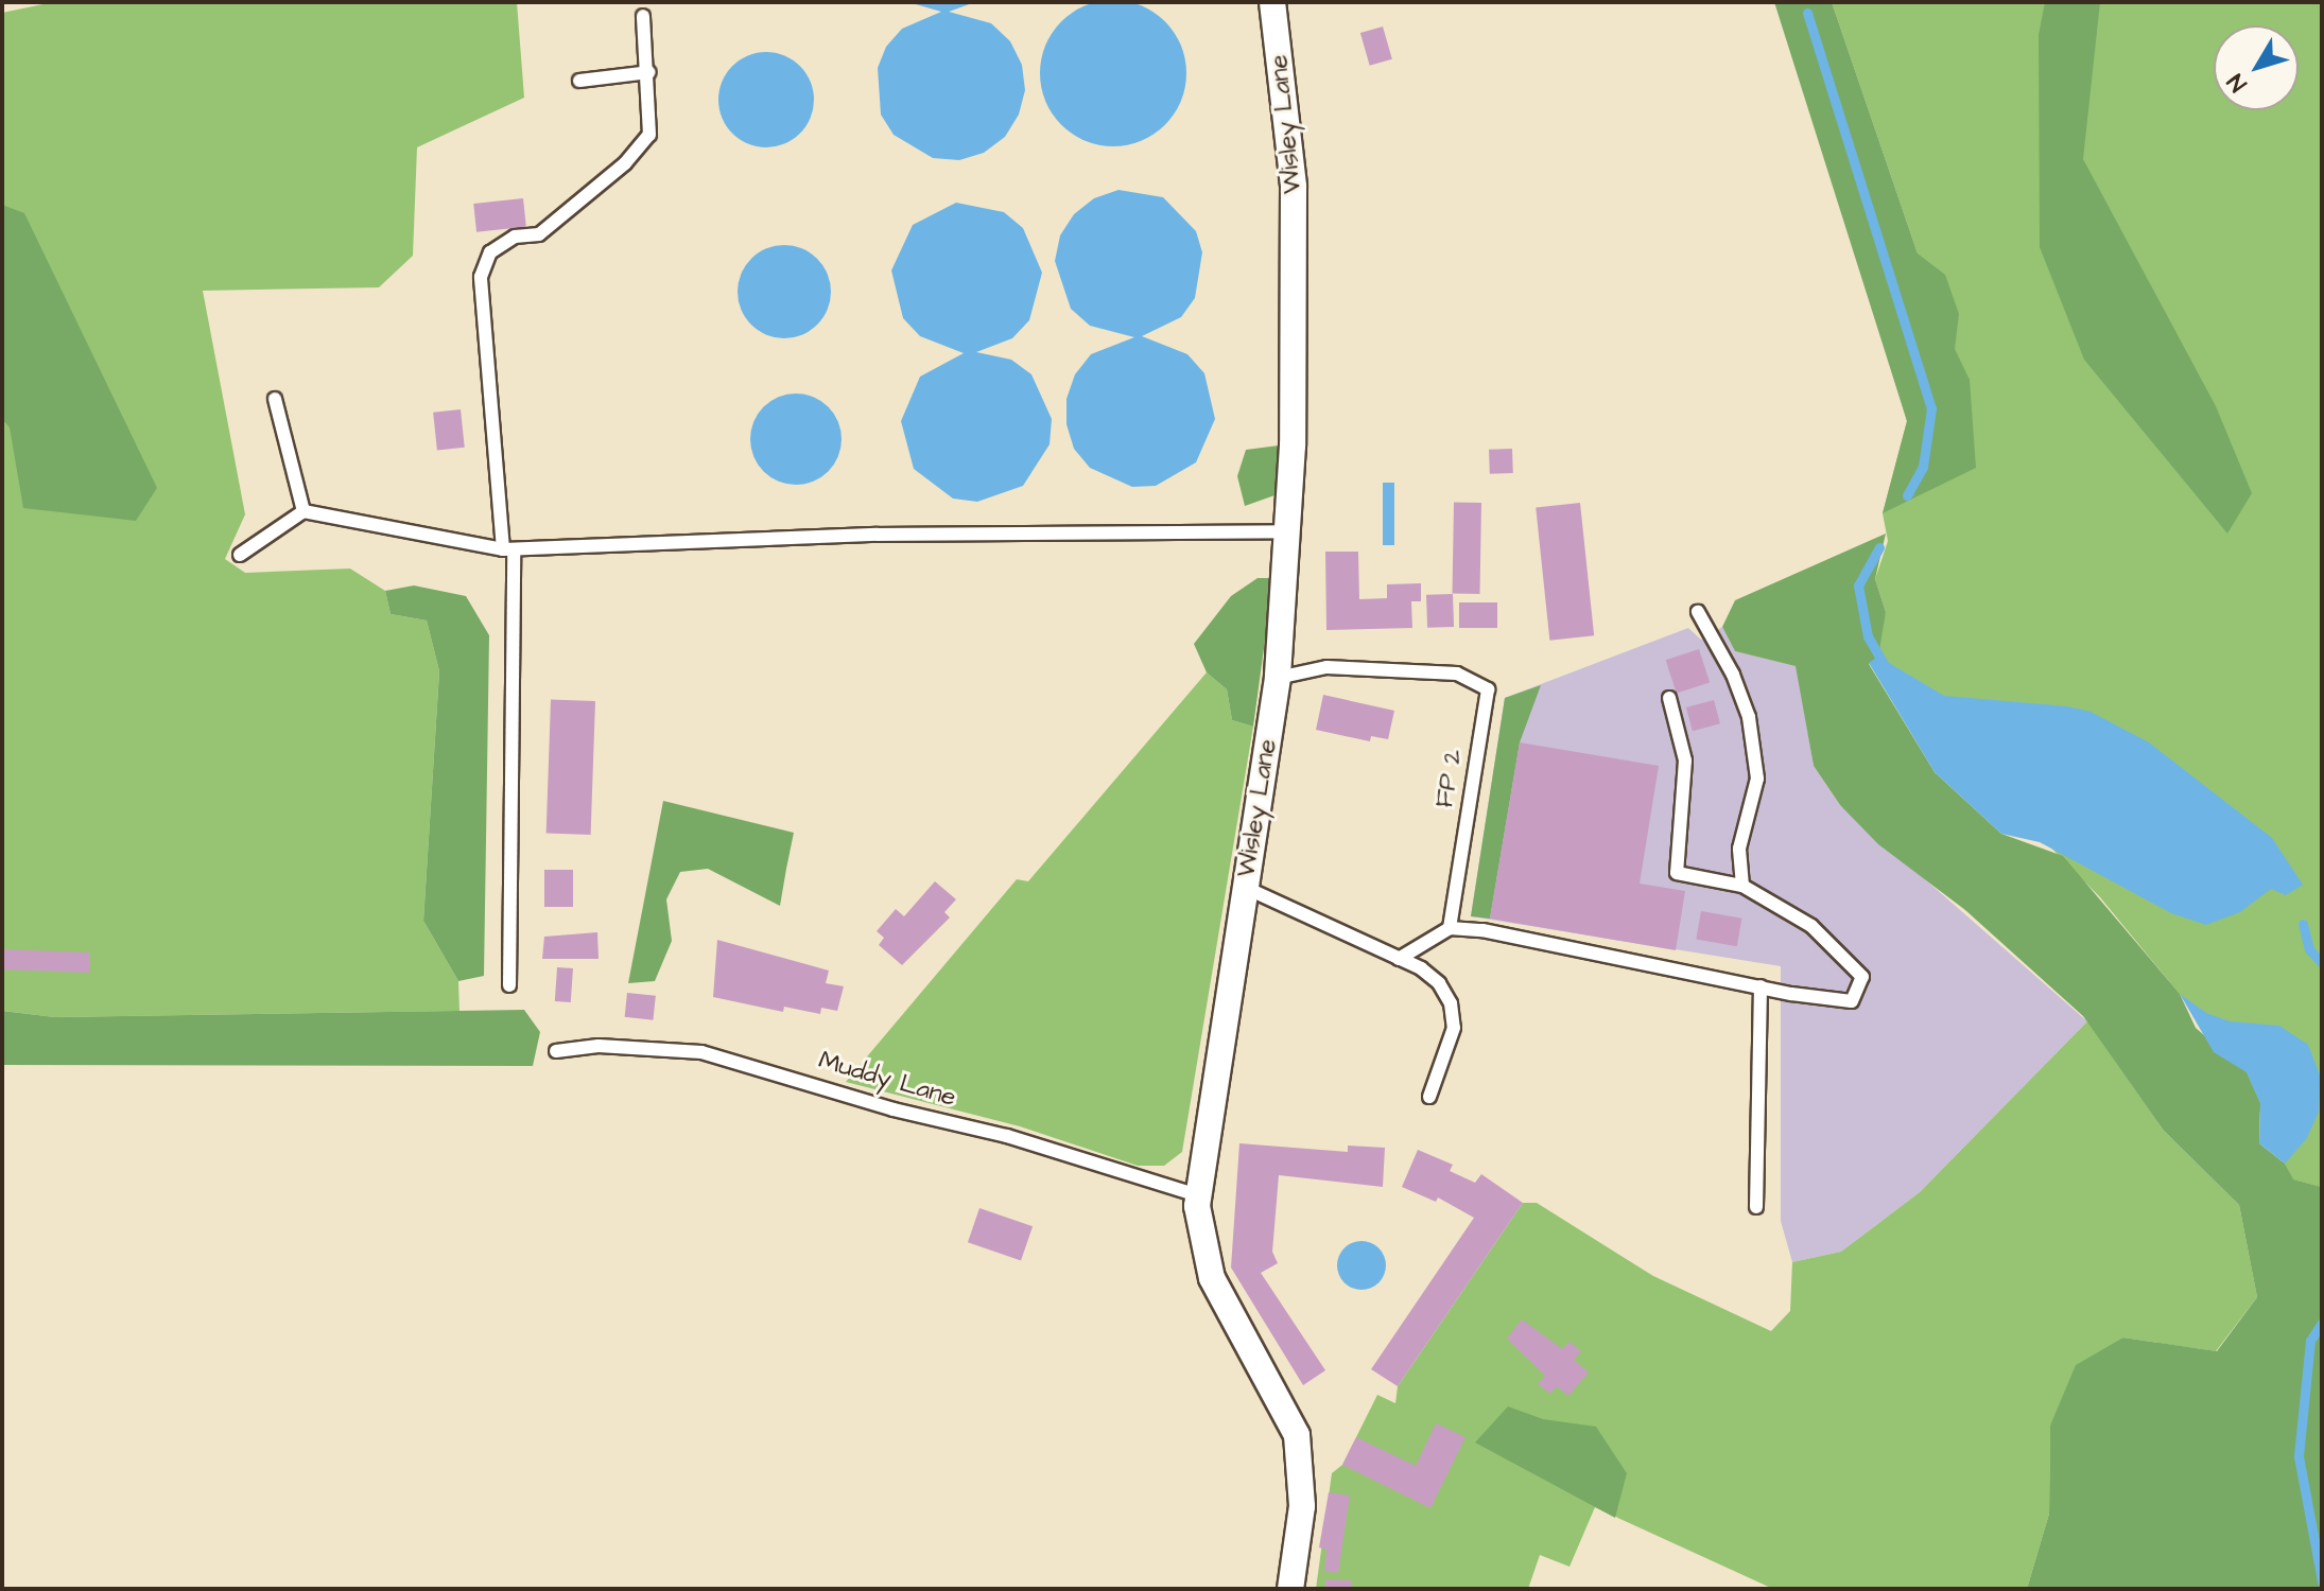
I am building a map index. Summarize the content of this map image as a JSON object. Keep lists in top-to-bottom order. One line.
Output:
{"streets":{"street":["Wisley Lane"],"lane":["FP 2","Muddy Lane"]},"crossings":[["Wisley Lane","FP 2"],["Wisley Lane","Muddy Lane"]],"north":"bottom left"}
